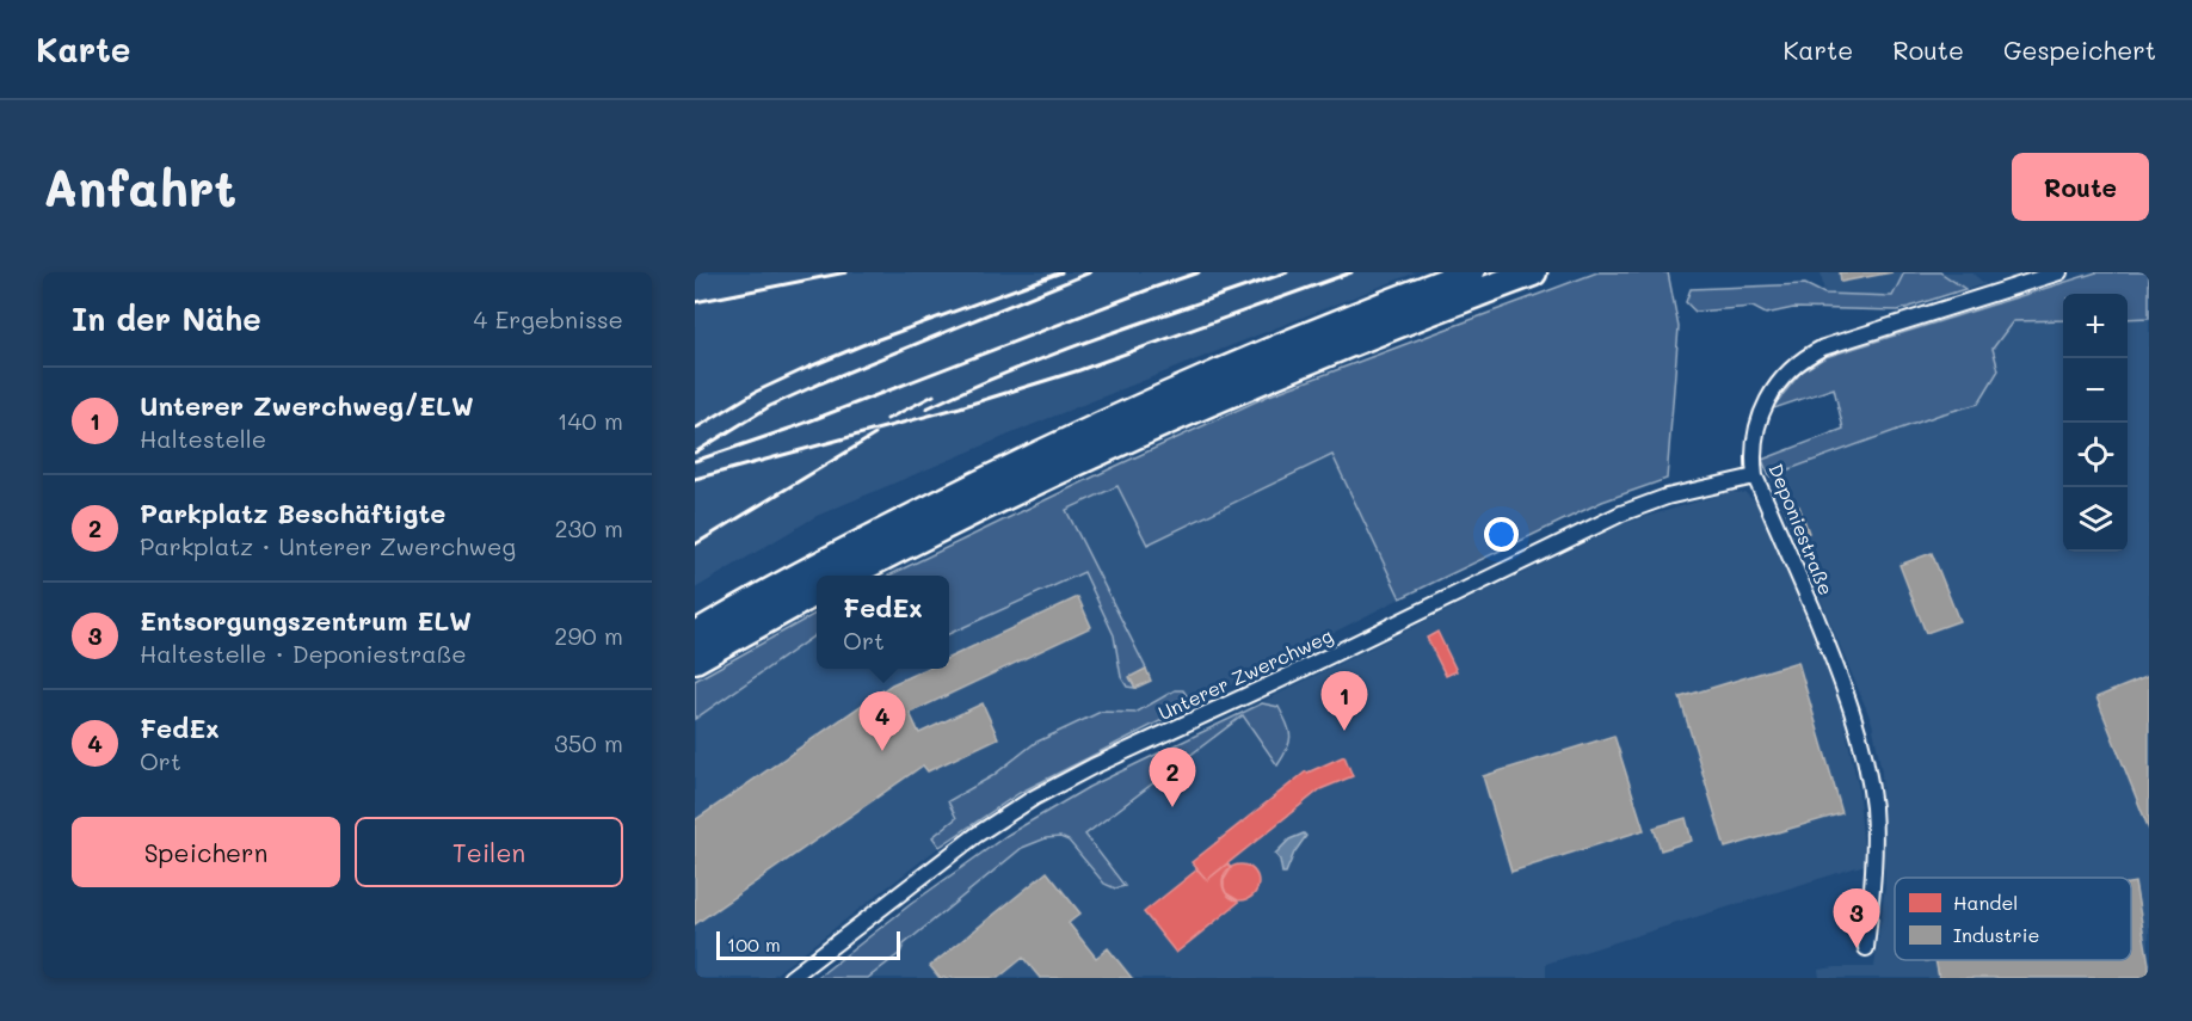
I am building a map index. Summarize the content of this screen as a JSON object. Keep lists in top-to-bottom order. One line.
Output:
{"streets":{"street":["Deponiestraße","Unterer Zwerchweg"]},"crossings":[["Deponiestraße","Unterer Zwerchweg"]],"legend":["Handel","Industrie"],"scale_bar":"100 m","page":{"header":"Karte","nav":["Karte","Route","Gespeichert"],"buttons":["Route",["Speichern","Teilen"]],"title":"Anfahrt","heading":["In der Nähe","4 Ergebnisse"],"map_buttons":["+","−"],"list":[{"mark":"1","name":"Unterer Zwerchweg/ELW","note":"Haltestelle","value":"140 m"},{"mark":"2","name":"Parkplatz Beschäftigte","note":"Parkplatz · Unterer Zwerchweg","value":"230 m"},{"mark":"3","name":"Entsorgungszentrum ELW","note":"Haltestelle · Deponiestraße","value":"290 m"},{"mark":"4","name":"FedEx","note":"Ort","value":"350 m"}],"popup":["FedEx","Ort"],"pins":["1","4","2","3"],"scale":"100 m"}}
